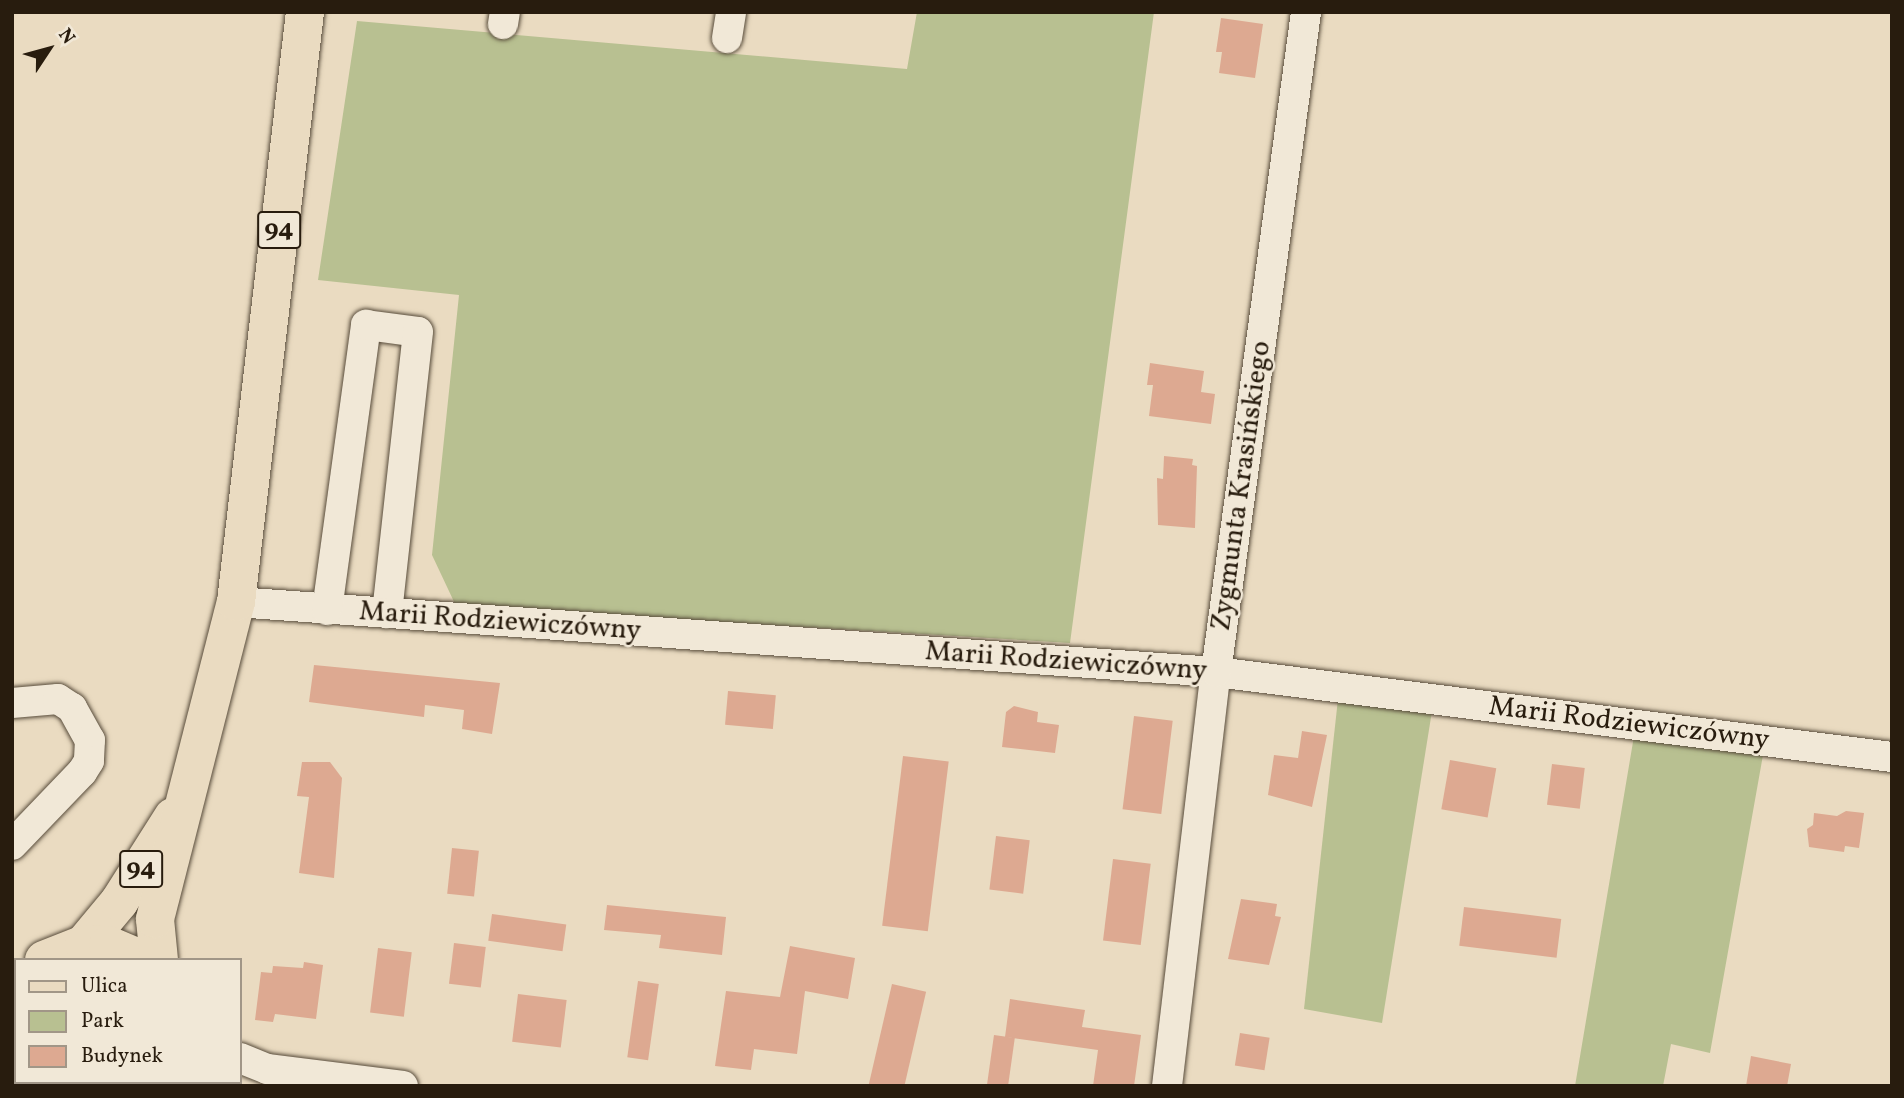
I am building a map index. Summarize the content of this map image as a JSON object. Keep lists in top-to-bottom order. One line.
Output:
{"streets":{"main road":["94"],"street":["Zygmunta Krasińskiego","Marii Rodziewiczówny"]},"crossings":[["94","Marii Rodziewiczówny"],["Zygmunta Krasińskiego","Marii Rodziewiczówny"]],"legend":["Ulica","Park","Budynek"],"north":"top right"}
